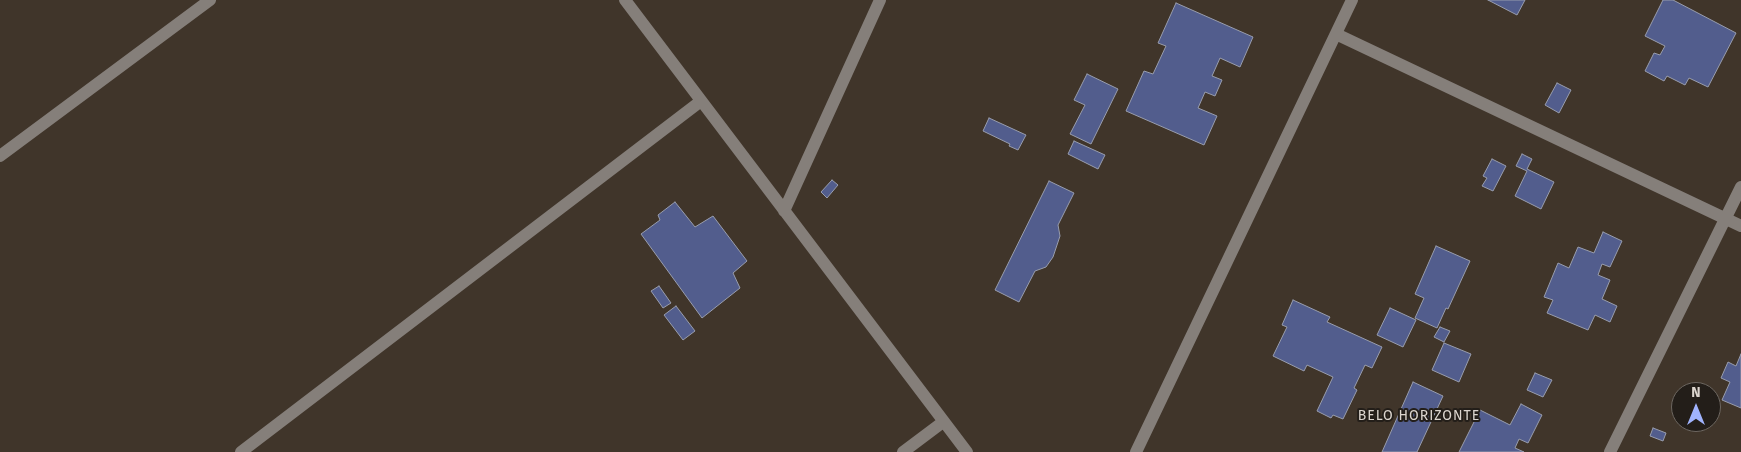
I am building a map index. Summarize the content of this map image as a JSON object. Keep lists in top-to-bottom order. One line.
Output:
{"districts":["BELO HORIZONTE"],"north":"top"}
